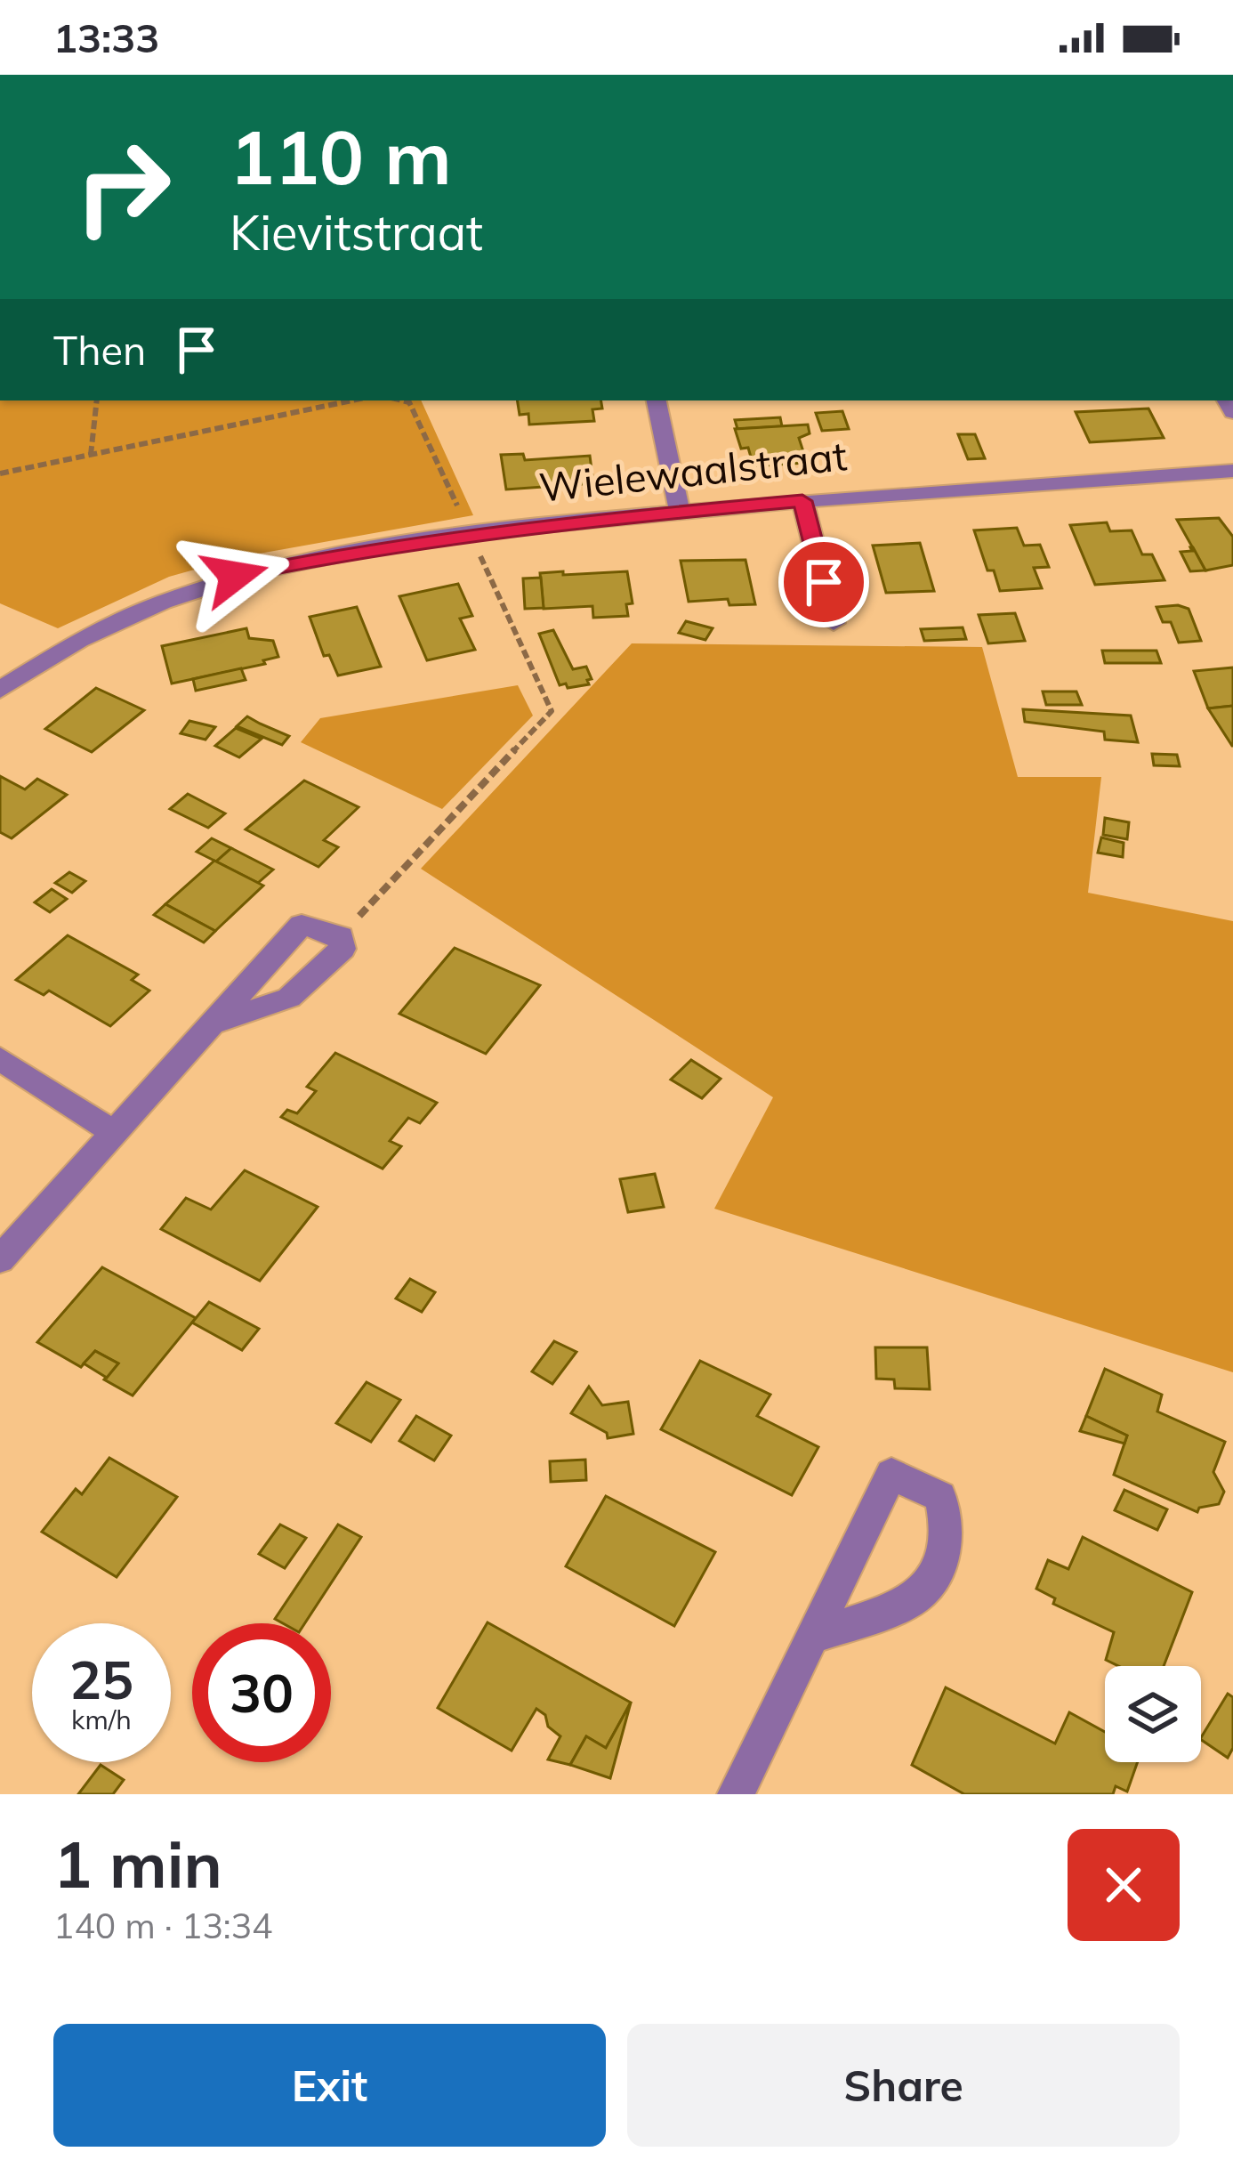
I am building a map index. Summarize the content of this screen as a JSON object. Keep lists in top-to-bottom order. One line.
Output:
{"streets":{"street":["Wielewaalstraat"]},"page":{"status":"13:33","turn":["110 m","Kievitstraat"],"then":"Then","speed":"25 km/h","limit":"30","heading":["1 min","140 m · 13:34"],"buttons":["Exit","Share"]}}
